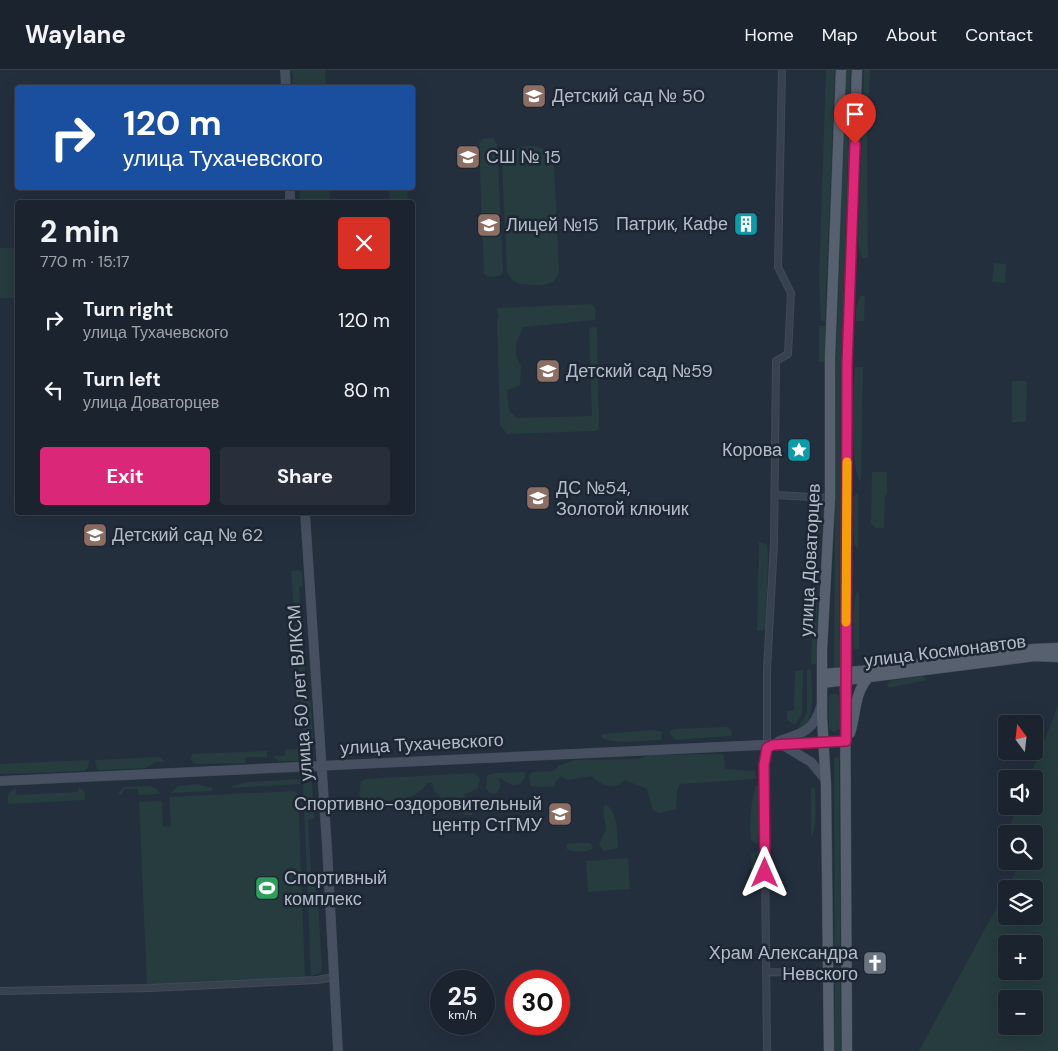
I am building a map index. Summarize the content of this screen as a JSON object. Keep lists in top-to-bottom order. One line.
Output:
{"streets":{"main road":["улица Доваторцев","улица Космонавтов"],"street":["улица 50 лет ВЛКСМ","улица Тухачевского"]},"crossings":[["улица Доваторцев","улица Тухачевского"],["улица 50 лет ВЛКСМ","улица Тухачевского"]],"places":{"school or university":["Детский сад № 50","СШ № 15","Лицей №15","Детский сад №59","ДС №54, Золотой ключик","Детский сад № 62","Спортивно-оздоровительный центр СтГМУ"],"building":["Патрик, Кафе"],"place":["Корова"],"sports":["Спортивный комплекс"],"church":["Храм Александра Невского"]},"north":"top","page":{"header":"Waylane","nav":["Home","Map","About","Contact"],"turn":["120 m","улица Тухачевского"],"heading":["2 min","770 m · 15:17"],"list":[{"name":"Turn right","note":"улица Тухачевского","value":"120 m"},{"name":"Turn left","note":"улица Доваторцев","value":"80 m"}],"buttons":["Exit","Share"],"map_buttons":["+","−"],"speed":"25 km/h","limit":"30"}}
